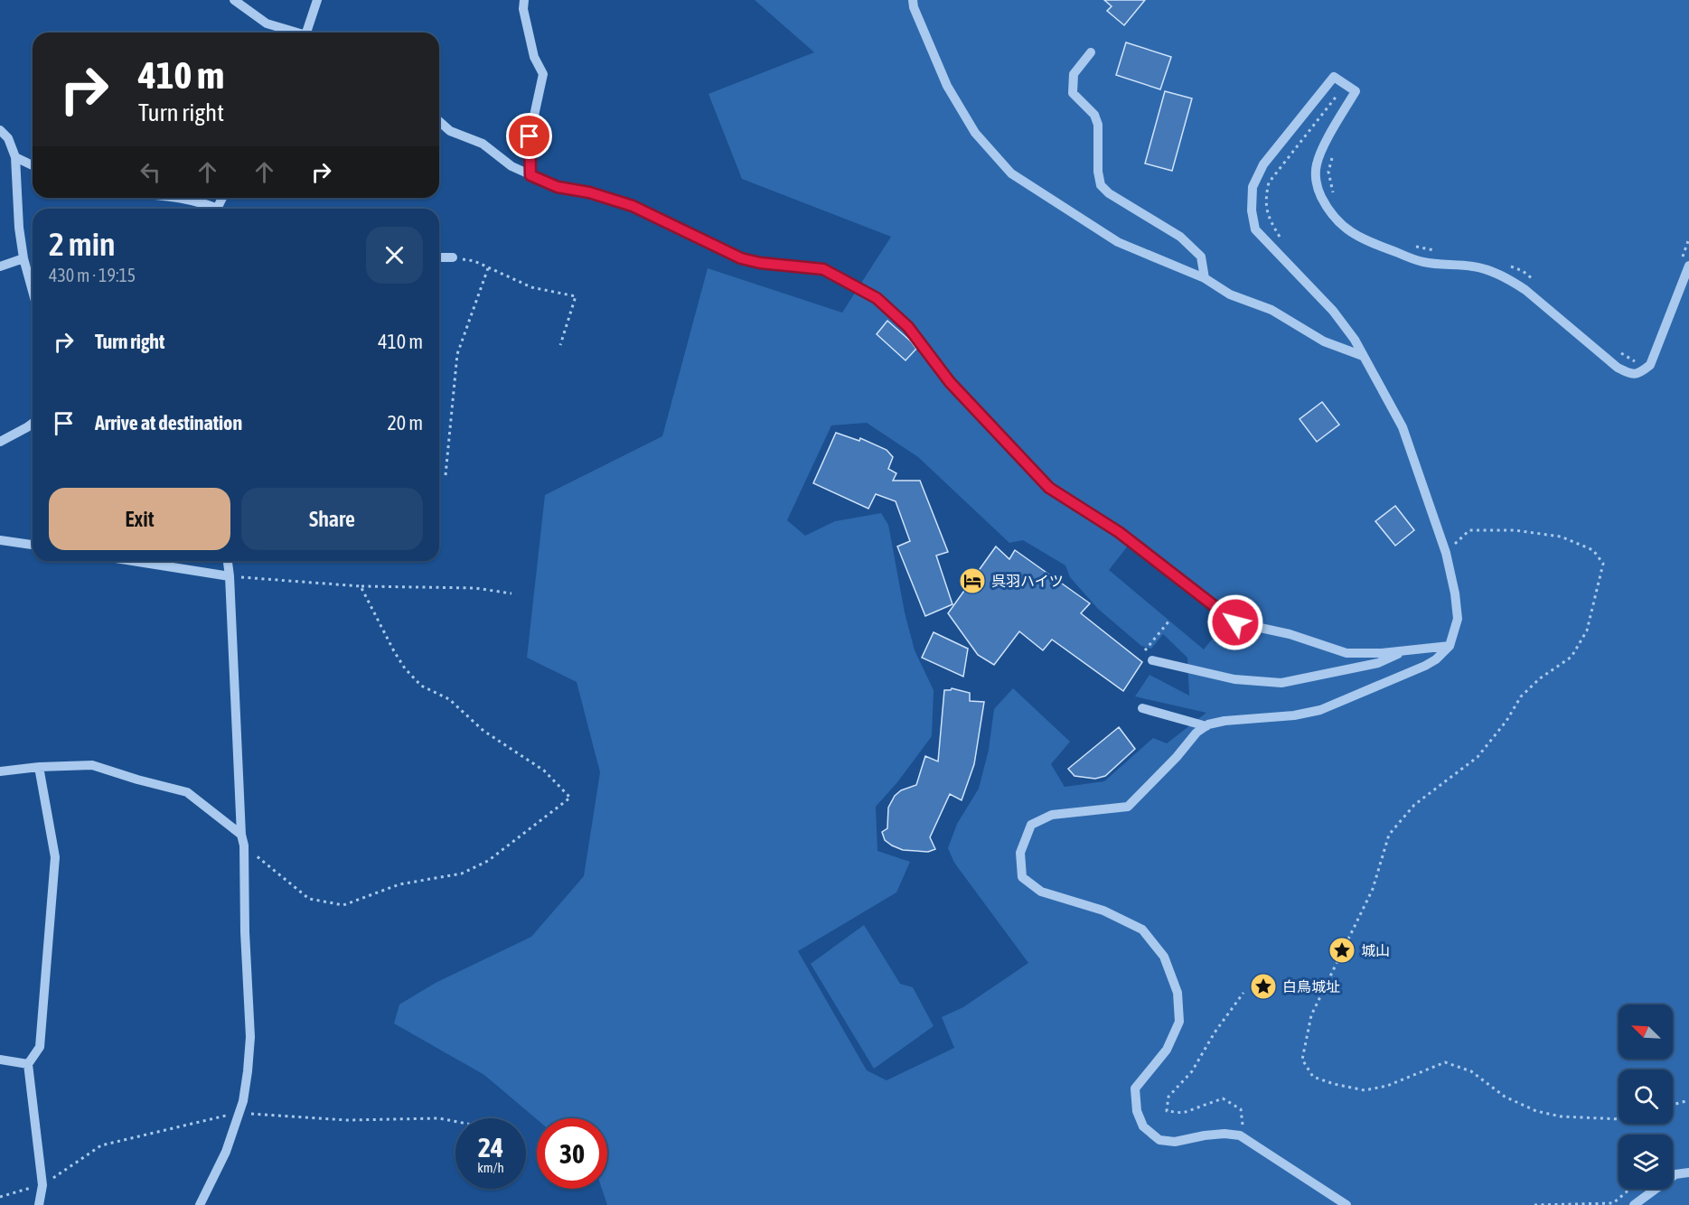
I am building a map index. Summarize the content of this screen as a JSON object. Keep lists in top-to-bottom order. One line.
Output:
{"places":{"hotel":["呉羽ハイツ"],"place":["城山","白鳥城址"]},"north":"top left","page":{"turn":["410 m","Turn right"],"heading":["2 min","430 m · 19:15"],"list":[{"name":"Turn right","value":"410 m"},{"name":"Arrive at destination","value":"20 m"}],"buttons":["Exit","Share"],"speed":"24 km/h","limit":"30"}}
